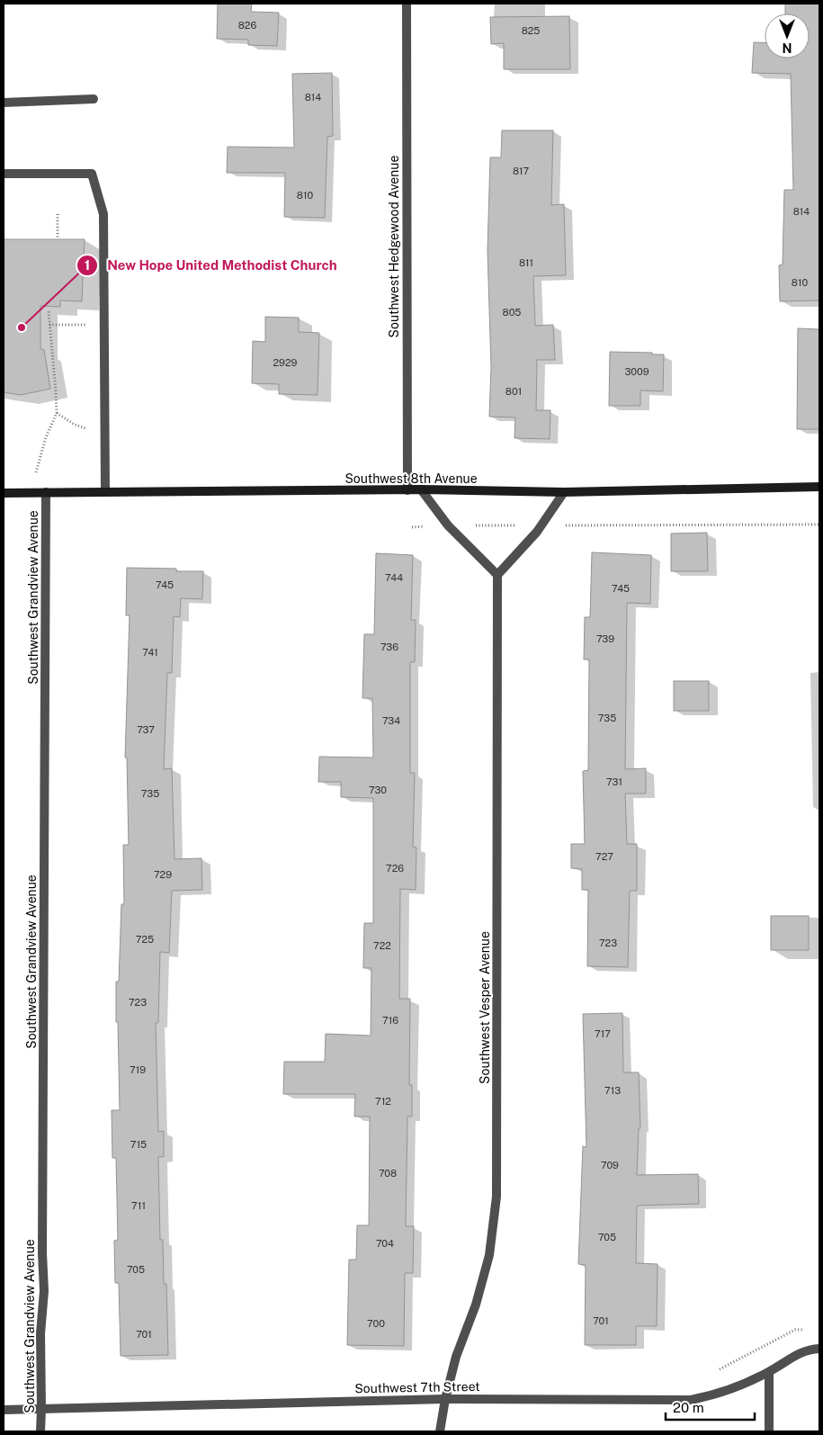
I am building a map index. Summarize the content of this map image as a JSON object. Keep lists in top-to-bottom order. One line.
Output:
{"streets":{"street":["Southwest Hedgewood Avenue","Southwest 8th Avenue","Southwest Grandview Avenue","Southwest Vesper Avenue","Southwest 7th Street"]},"crossings":[["Southwest Hedgewood Avenue","Southwest 8th Avenue"],["Southwest 8th Avenue","Southwest Grandview Avenue"],["Southwest Grandview Avenue","Southwest 7th Street"],["Southwest Vesper Avenue","Southwest 7th Street"]],"places":["New Hope United Methodist Church"],"house_numbers":["826","825","814","817","810","814","811","810","805","2929","3009","801","744","745","745","739","736","741","735","734","737","731","730","735","727","726","729","725","723","722","723","716","717","719","713","712","715","709","708","711","705","704","705","701","700","701"],"scale_bar":"20 m","north":"bottom"}
